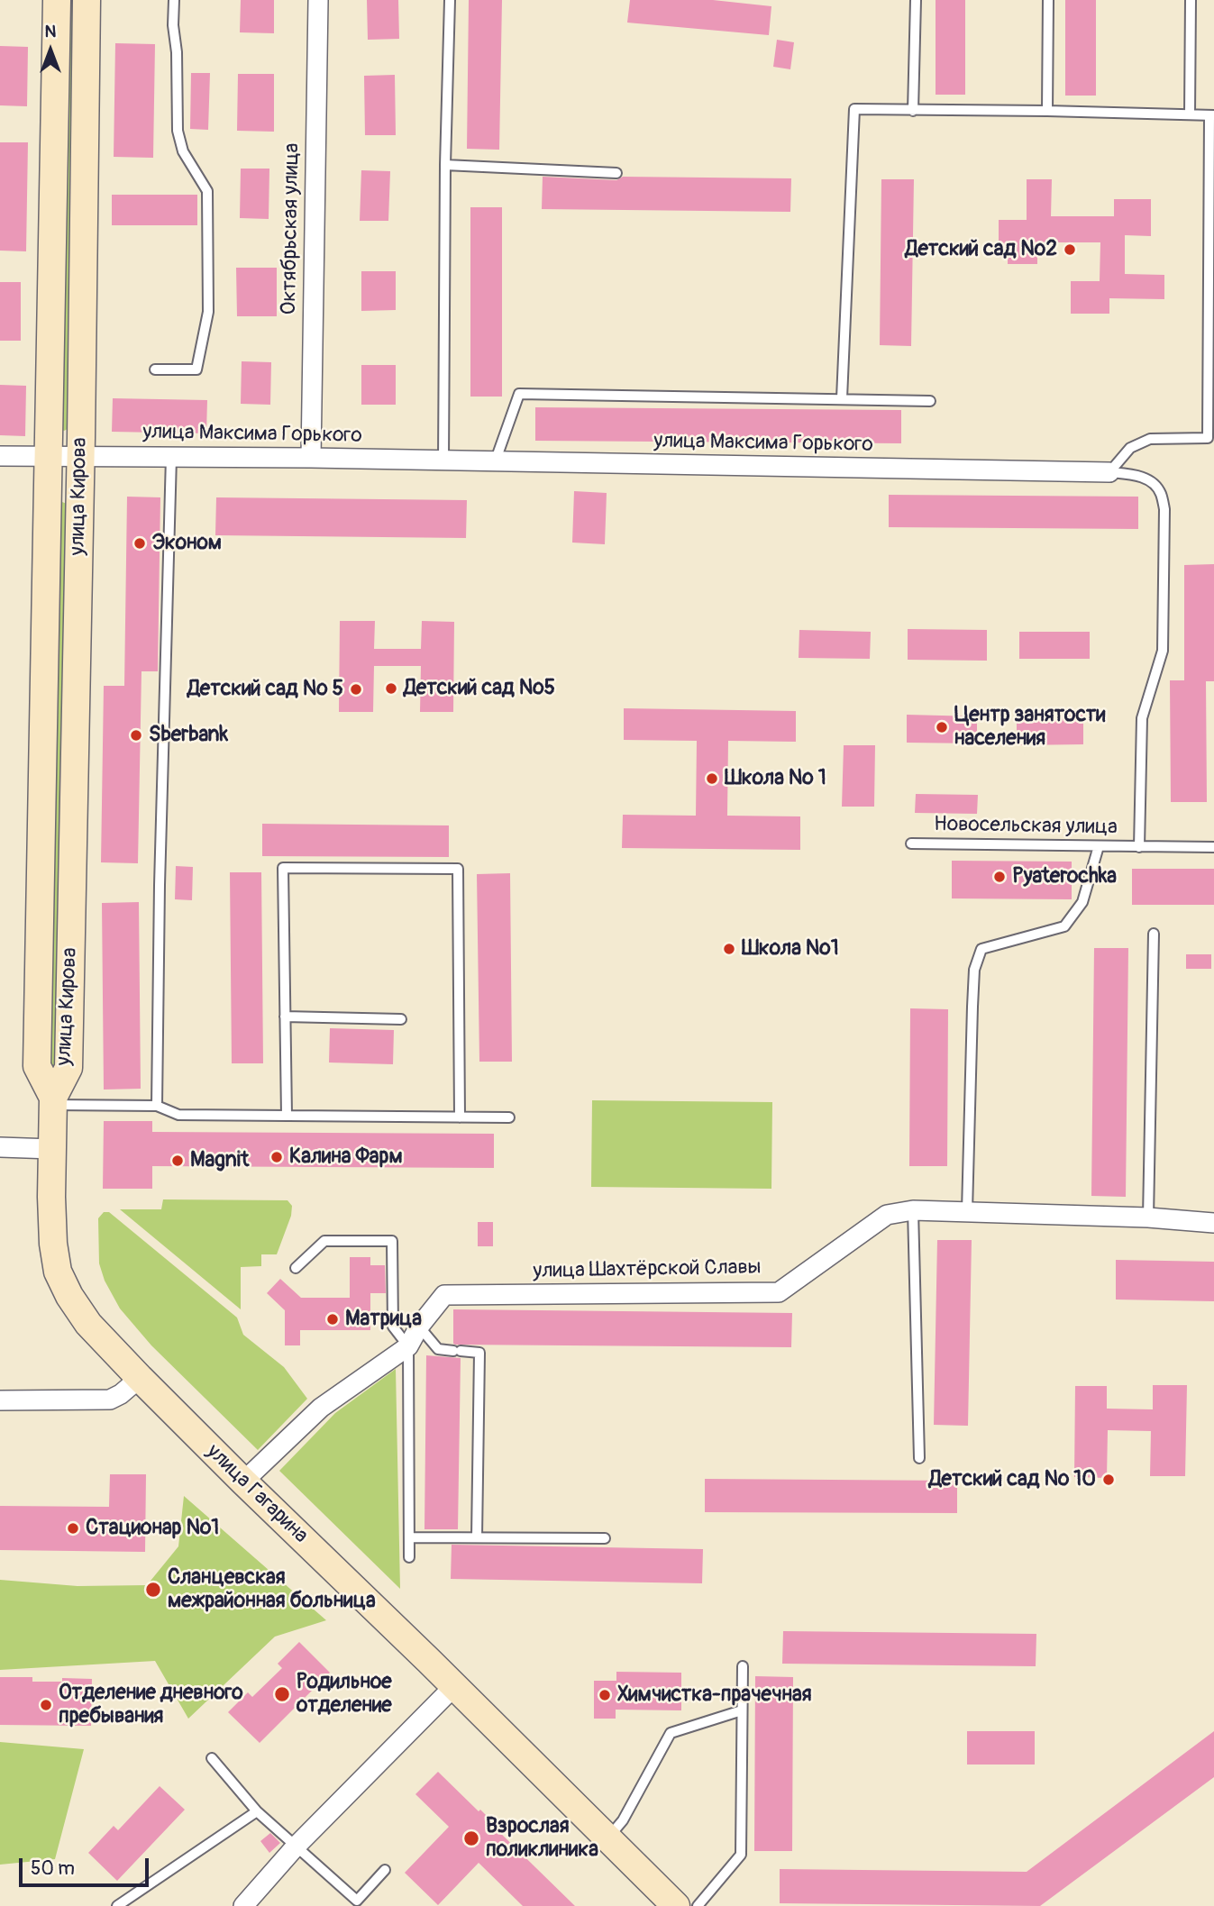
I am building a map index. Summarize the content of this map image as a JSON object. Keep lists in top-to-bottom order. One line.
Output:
{"streets":{"main road":["улица Кирова","улица Гагарина"],"street":["Октябрьская улица","улица Максима Горького","улица Шахтёрской Славы"],"lane":["Новосельская улица"]},"crossings":[["Октябрьская улица","улица Максима Горького"],["улица Максима Горького","улица Кирова"],["улица Максима Горького","Новосельская улица"],["улица Кирова","улица Гагарина"],["улица Шахтёрской Славы","улица Гагарина"]],"places":["Детский сад №2","Эконом","Детский сад №5","Детский сад № 5","Центр занятости населения","Sberbank","Школа № 1","Pyaterochka","Школа №1","Калина Фарм","Magnit","Матрица","Детский сад № 10","Стационар №1","Сланцевская межрайонная больница","Родильное отделение","Химчистка-прачечная","Отделение дневного пребывания","Взрослая поликлиника"],"scale_bar":"50 m","north":"top"}
